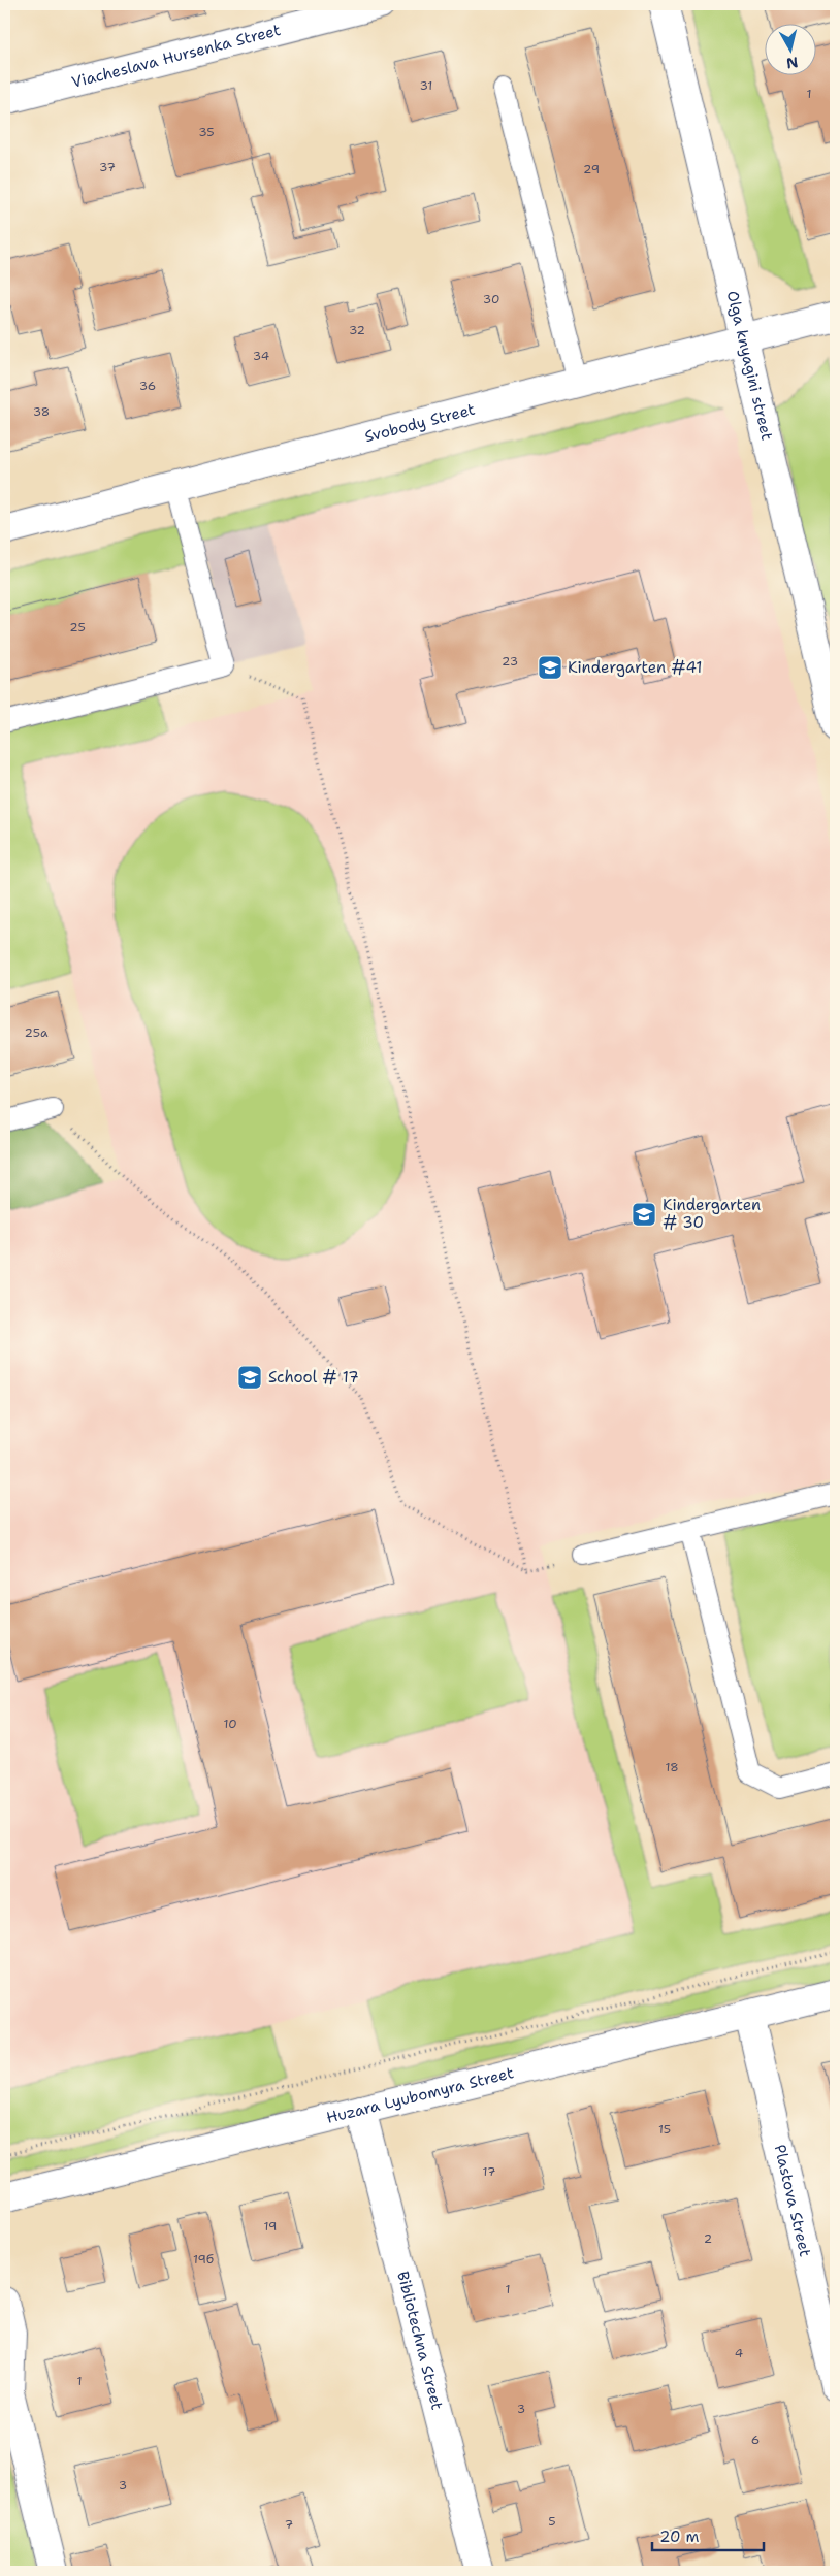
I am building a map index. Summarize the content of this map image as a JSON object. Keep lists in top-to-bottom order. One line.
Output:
{"streets":{"street":["Viacheslava Hursenka Street","Olga knyagini street","Svobody Street","Huzara Lyubomyra Street","Plastova Street","Bibliotechna Street"]},"crossings":[["Olga knyagini street","Svobody Street"],["Huzara Lyubomyra Street","Plastova Street"],["Huzara Lyubomyra Street","Bibliotechna Street"]],"places":{"school or university":["Kindergarten #41","Kindergarten # 30","School # 17"]},"house_numbers":["31","1","35","37","29","30","32","34","36","38","25","23","25а","10","18","15","17","19","2","19б","1","4","1","3","6","3","5","7"],"scale_bar":"20 m","north":"bottom"}
